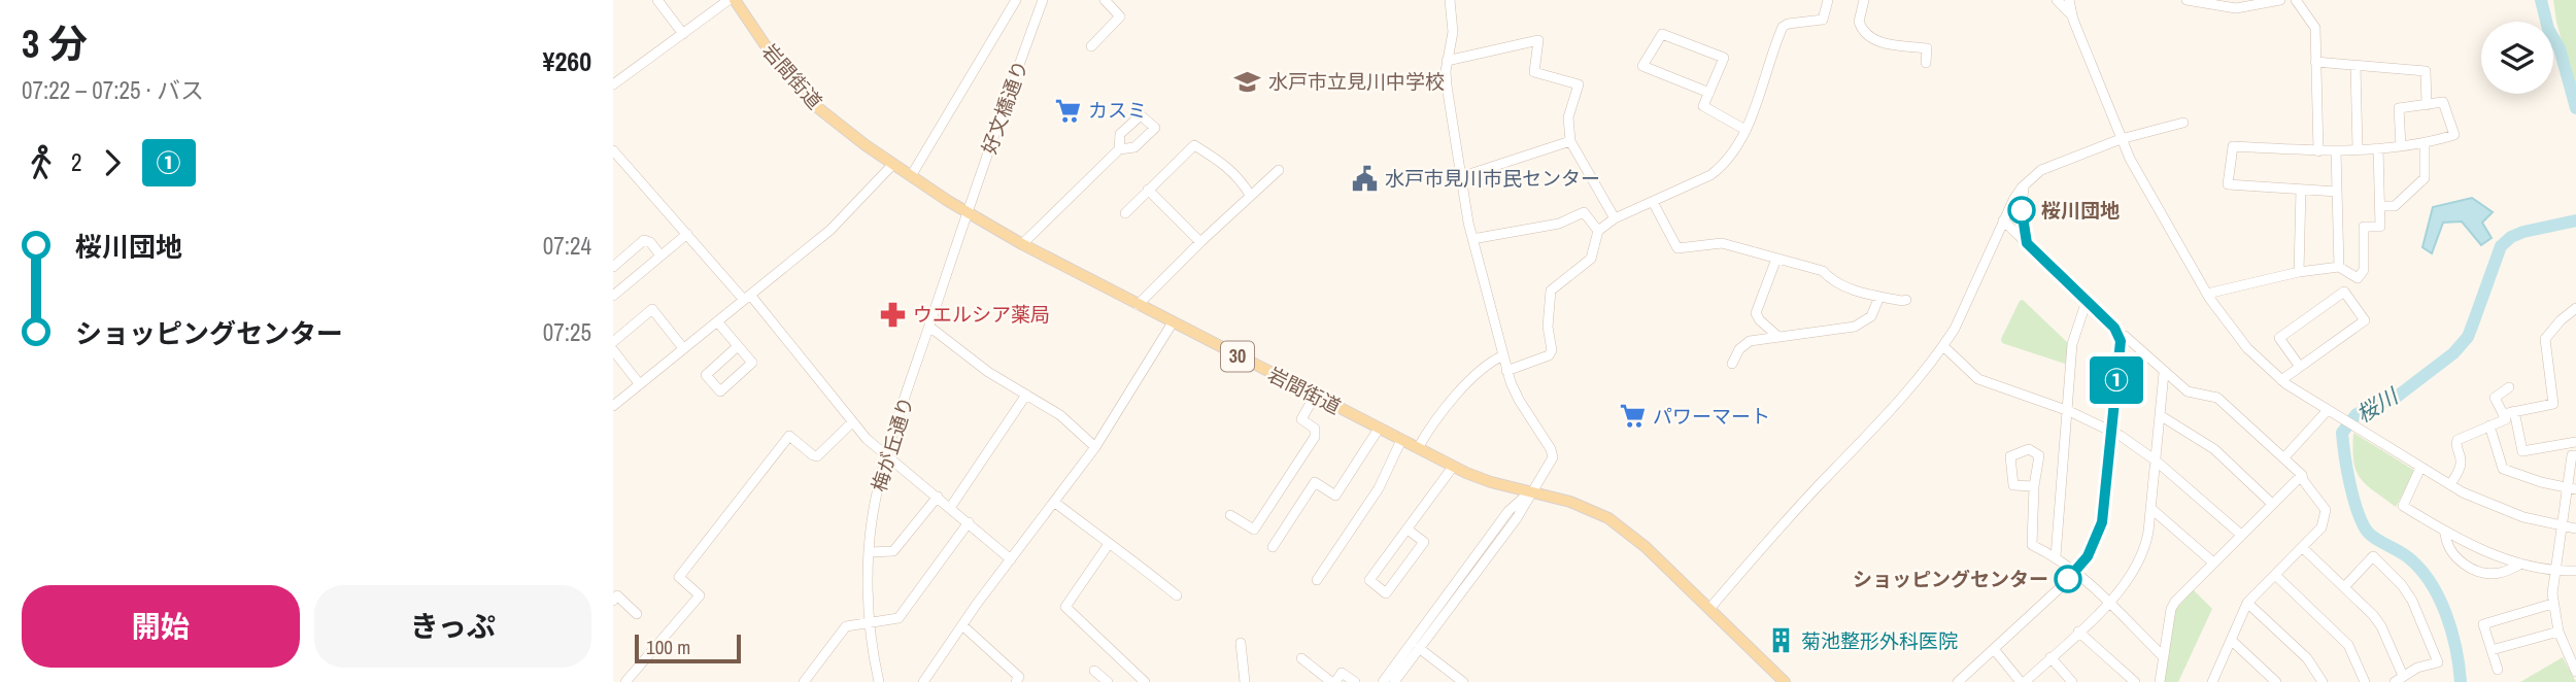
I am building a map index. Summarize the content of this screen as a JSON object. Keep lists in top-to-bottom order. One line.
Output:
{"streets":{"main road":["岩間街道","30"],"street":["好文橋通り","梅が丘通り"]},"crossings":[["岩間街道","好文橋通り"],["岩間街道","梅が丘通り"],["好文橋通り","梅が丘通り"]],"water":["桜川"],"places":{"school or university":["水戸市立見川中学校"],"supermarket":["カスミ","パワーマート"],"public building":["水戸市見川市民センター"],"other":["桜川団地","ショッピングセンター"],"pharmacy":["ウエルシア薬局"],"building":["菊池整形外科医院"]},"lines":["bus line ①"],"scale_bar":"100 m","page":{"heading":["3 分","07:22 – 07:25 · バス","¥260"],"on_map":"①","legs":["2","①"],"list":[{"name":"桜川団地","value":"07:24"},{"name":"ショッピングセンター","value":"07:25"}],"buttons":["開始","きっぷ"],"scale":"100 m"}}
